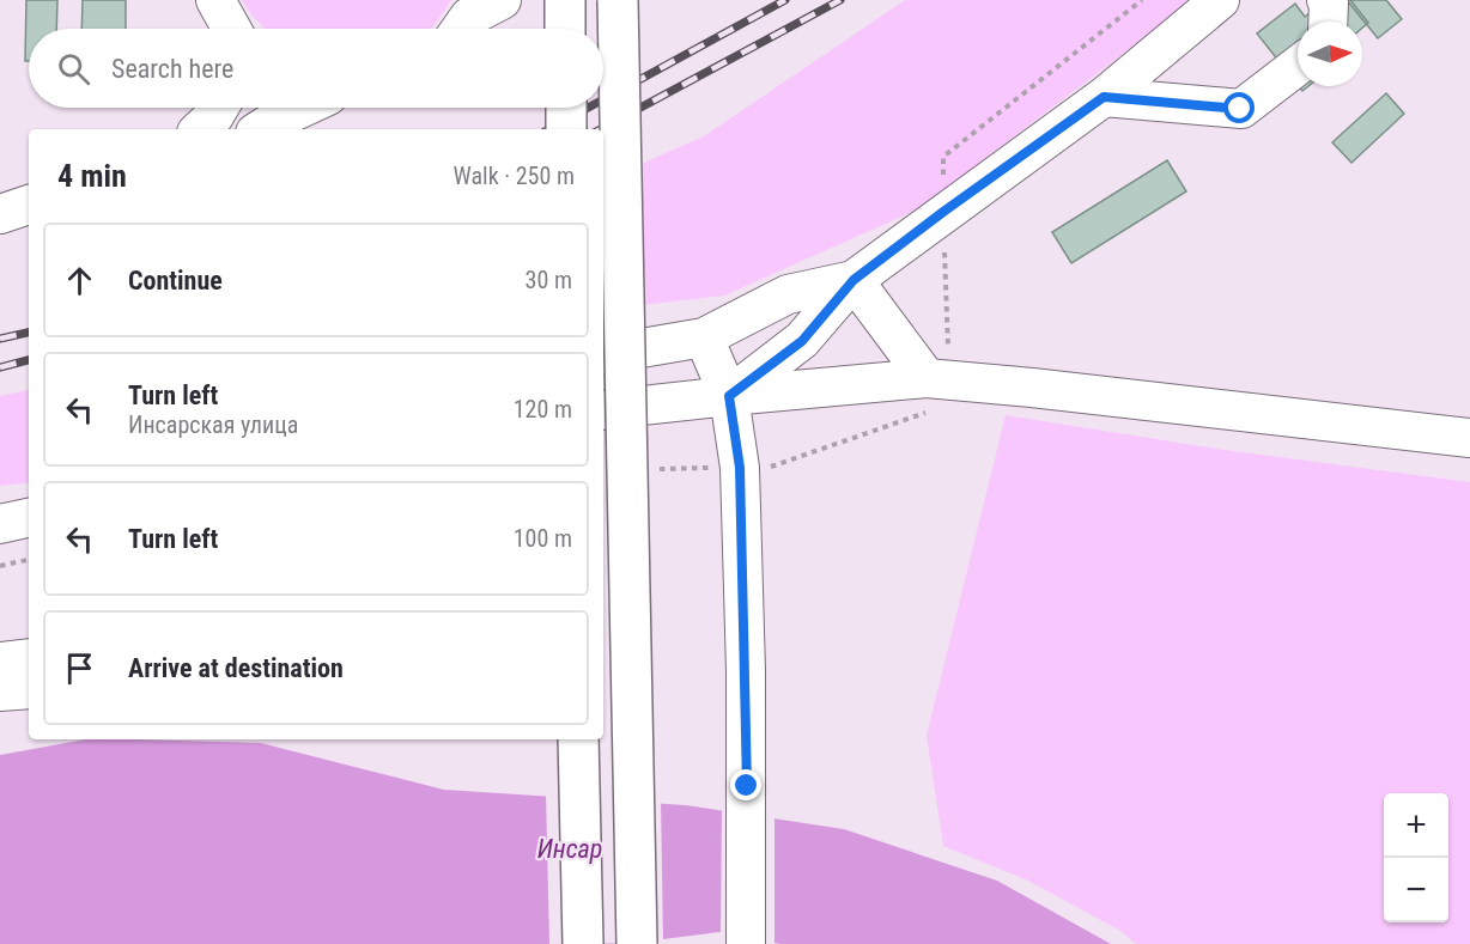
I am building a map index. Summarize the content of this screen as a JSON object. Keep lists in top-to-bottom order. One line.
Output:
{"water":["Инсар"],"north":"right","page":{"search":"Search here","heading":["4 min","Walk · 250 m"],"list":[["Continue","30 m"],["Turn left","Инсарская улица","120 m"],["Turn left","100 m"],"Arrive at destination"],"map_buttons":["+","−"]}}
